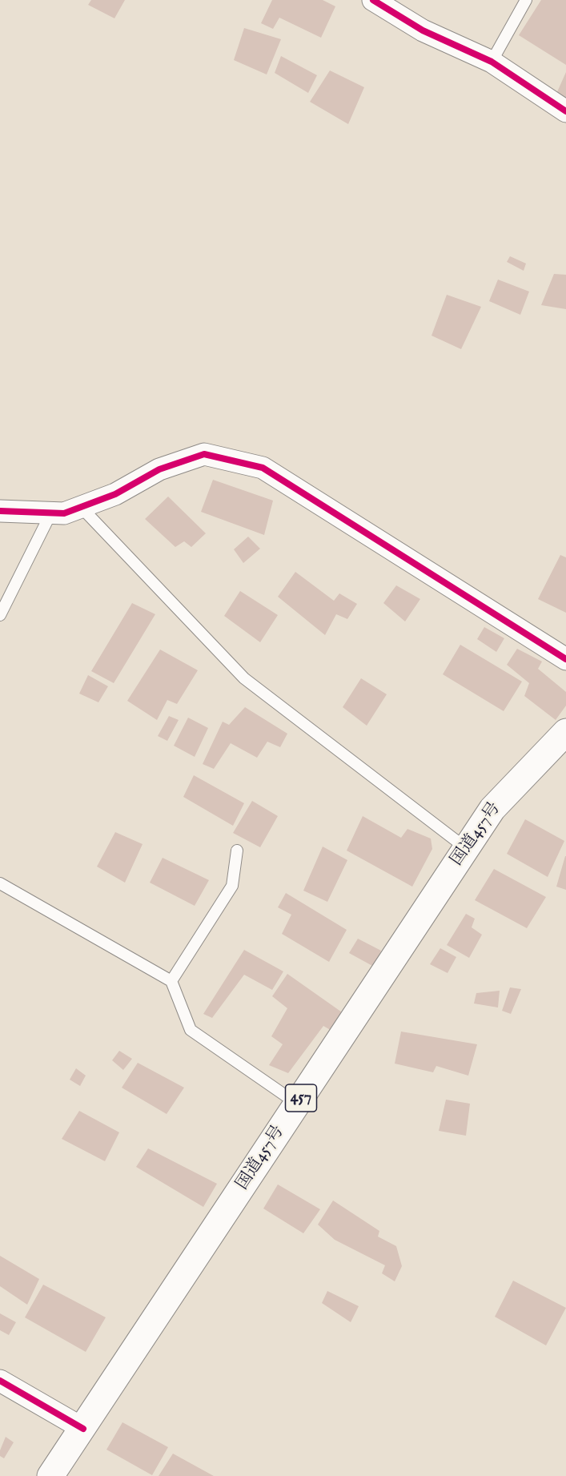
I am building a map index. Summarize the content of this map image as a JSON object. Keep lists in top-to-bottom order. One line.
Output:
{"streets":{"highway":["国道457号","457"]}}
